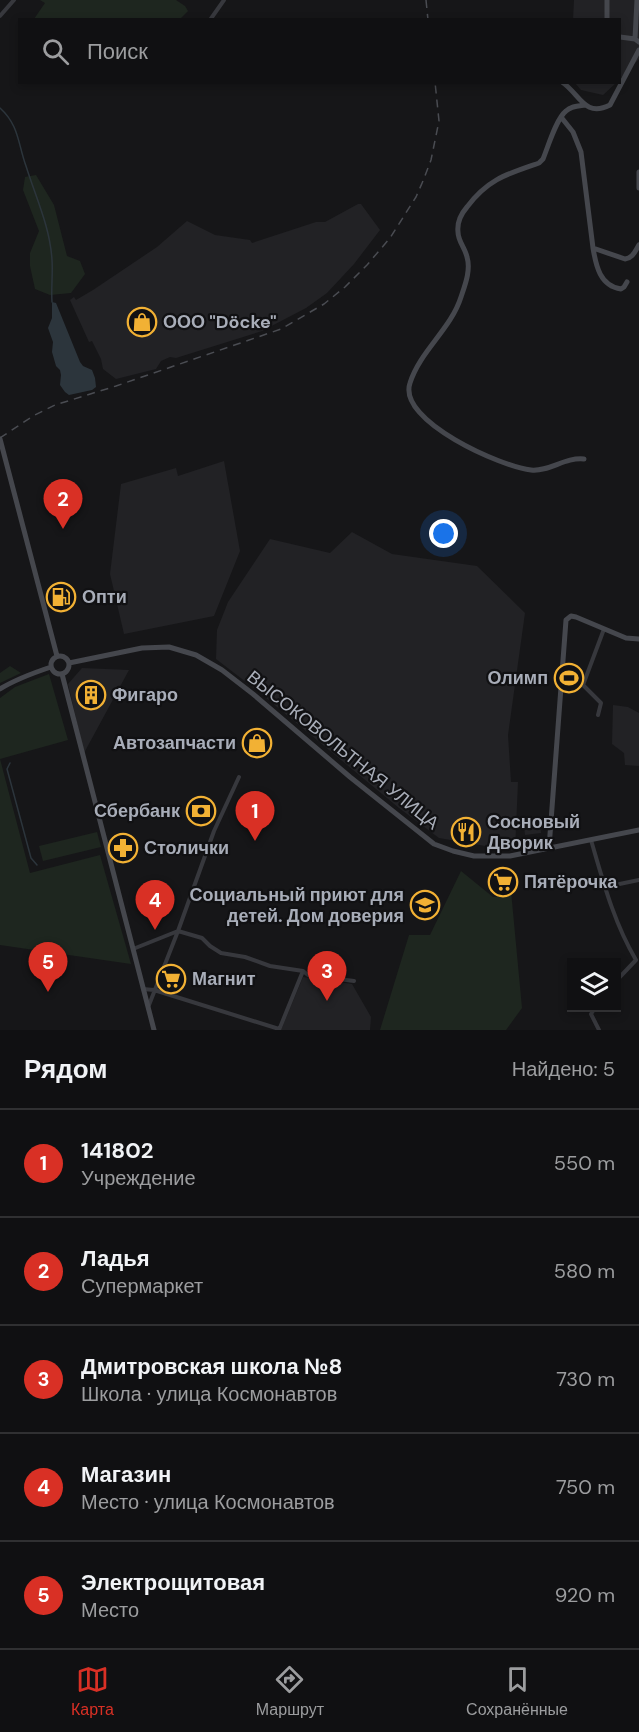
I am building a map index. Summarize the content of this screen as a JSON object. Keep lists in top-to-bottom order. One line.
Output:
{"streets":{"street":["ВЫСОКОВОЛЬТНАЯ УЛИЦА"]},"places":{"shop":["ООО \"Döcke\"","Автозапчасти"],"fuel station":["Опти"],"sports":["Олимп"],"building":["Фигаро"],"bank":["Сбербанк"],"restaurant":["Сосновый Дворик"],"pharmacy":["Столички"],"supermarket":["Пятёрочка","Магнит"],"school or university":["Социальный приют для детей. Дом доверия"]},"page":{"search":"Поиск","pins":["2","1","4","5","3"],"heading":["Рядом","Найдено: 5"],"list":[{"mark":"1","name":"141802","note":"Учреждение","value":"550 m"},{"mark":"2","name":"Ладья","note":"Супермаркет","value":"580 m"},{"mark":"3","name":"Дмитровская школа №8","note":"Школа · улица Космонавтов","value":"730 m"},{"mark":"4","name":"Магазин","note":"Место · улица Космонавтов","value":"750 m"},{"mark":"5","name":"Электрощитовая","note":"Место","value":"920 m"}],"nav":["Карта","Маршрут","Сохранённые"]}}
